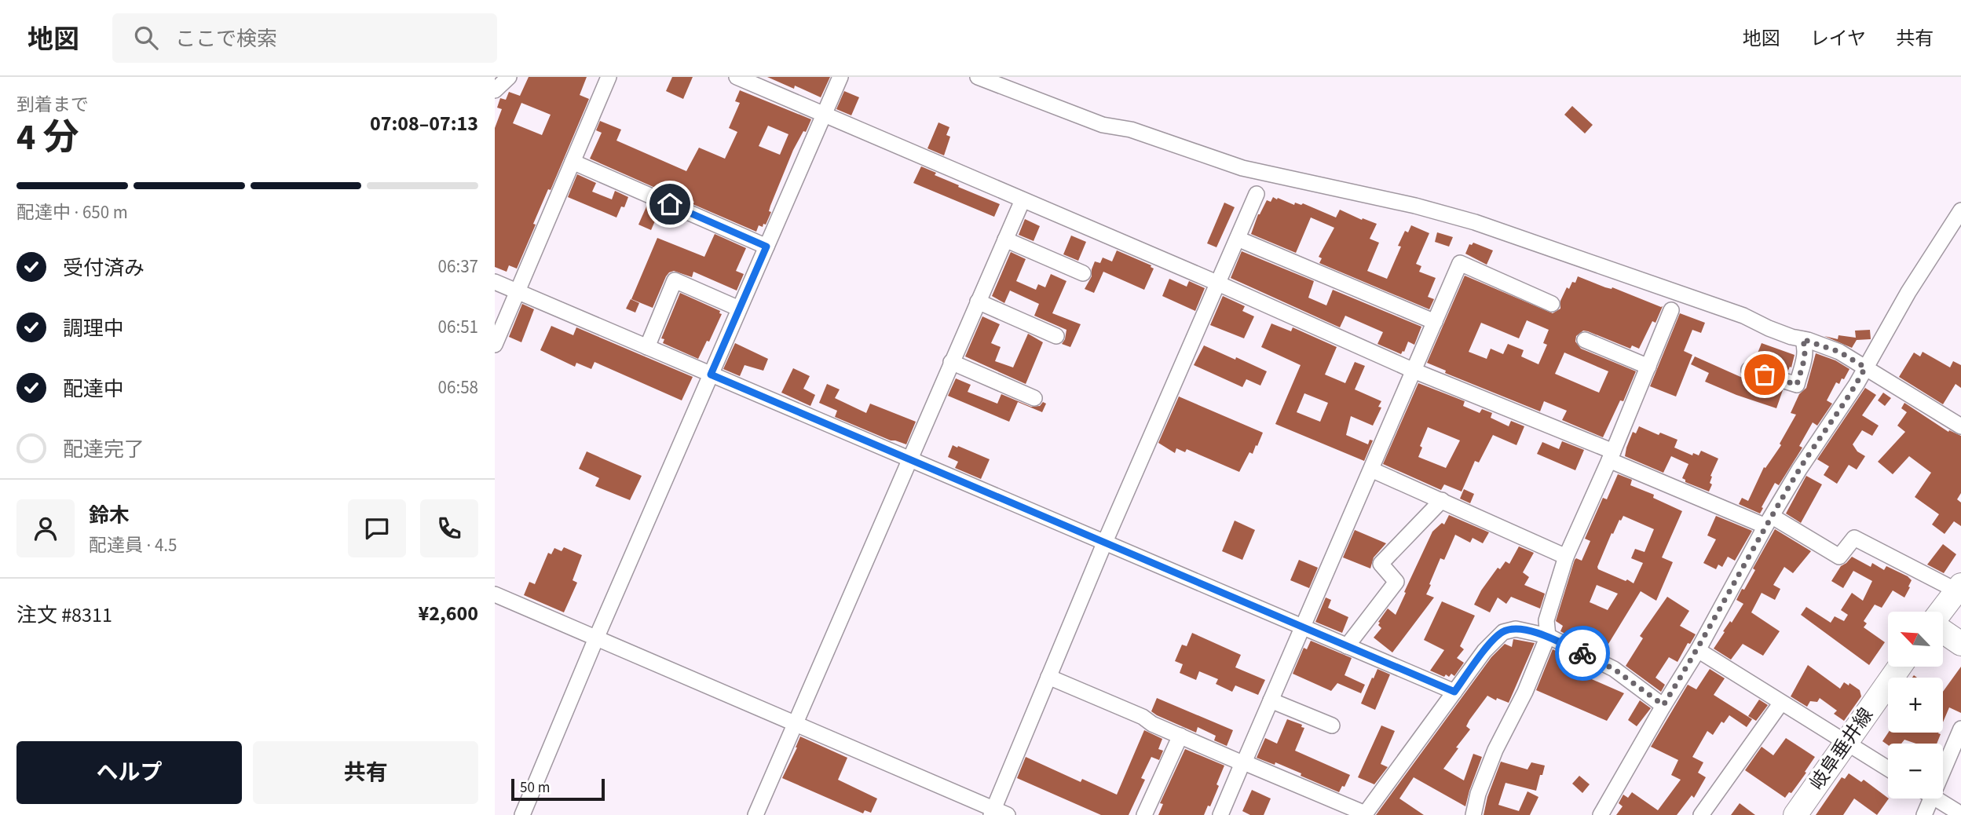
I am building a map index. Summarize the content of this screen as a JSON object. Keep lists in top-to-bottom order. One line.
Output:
{"streets":{"main road":["岐阜垂井線"]},"scale_bar":"50 m","north":"top left","page":{"header":"地図","search":"ここで検索","nav":["地図","レイヤ","共有"],"heading":["4 分","到着まで","07:08–07:13"],"panel":["鈴木","配達員 · 4.5","注文 #8311","¥2,600"],"bar":"配達中 · 650 m","list":[["受付済み","06:37"],["調理中","06:51"],["配達中","06:58"],"配達完了"],"map_buttons":["+","−"],"buttons":["ヘルプ","共有"],"scale":"50 m"}}
